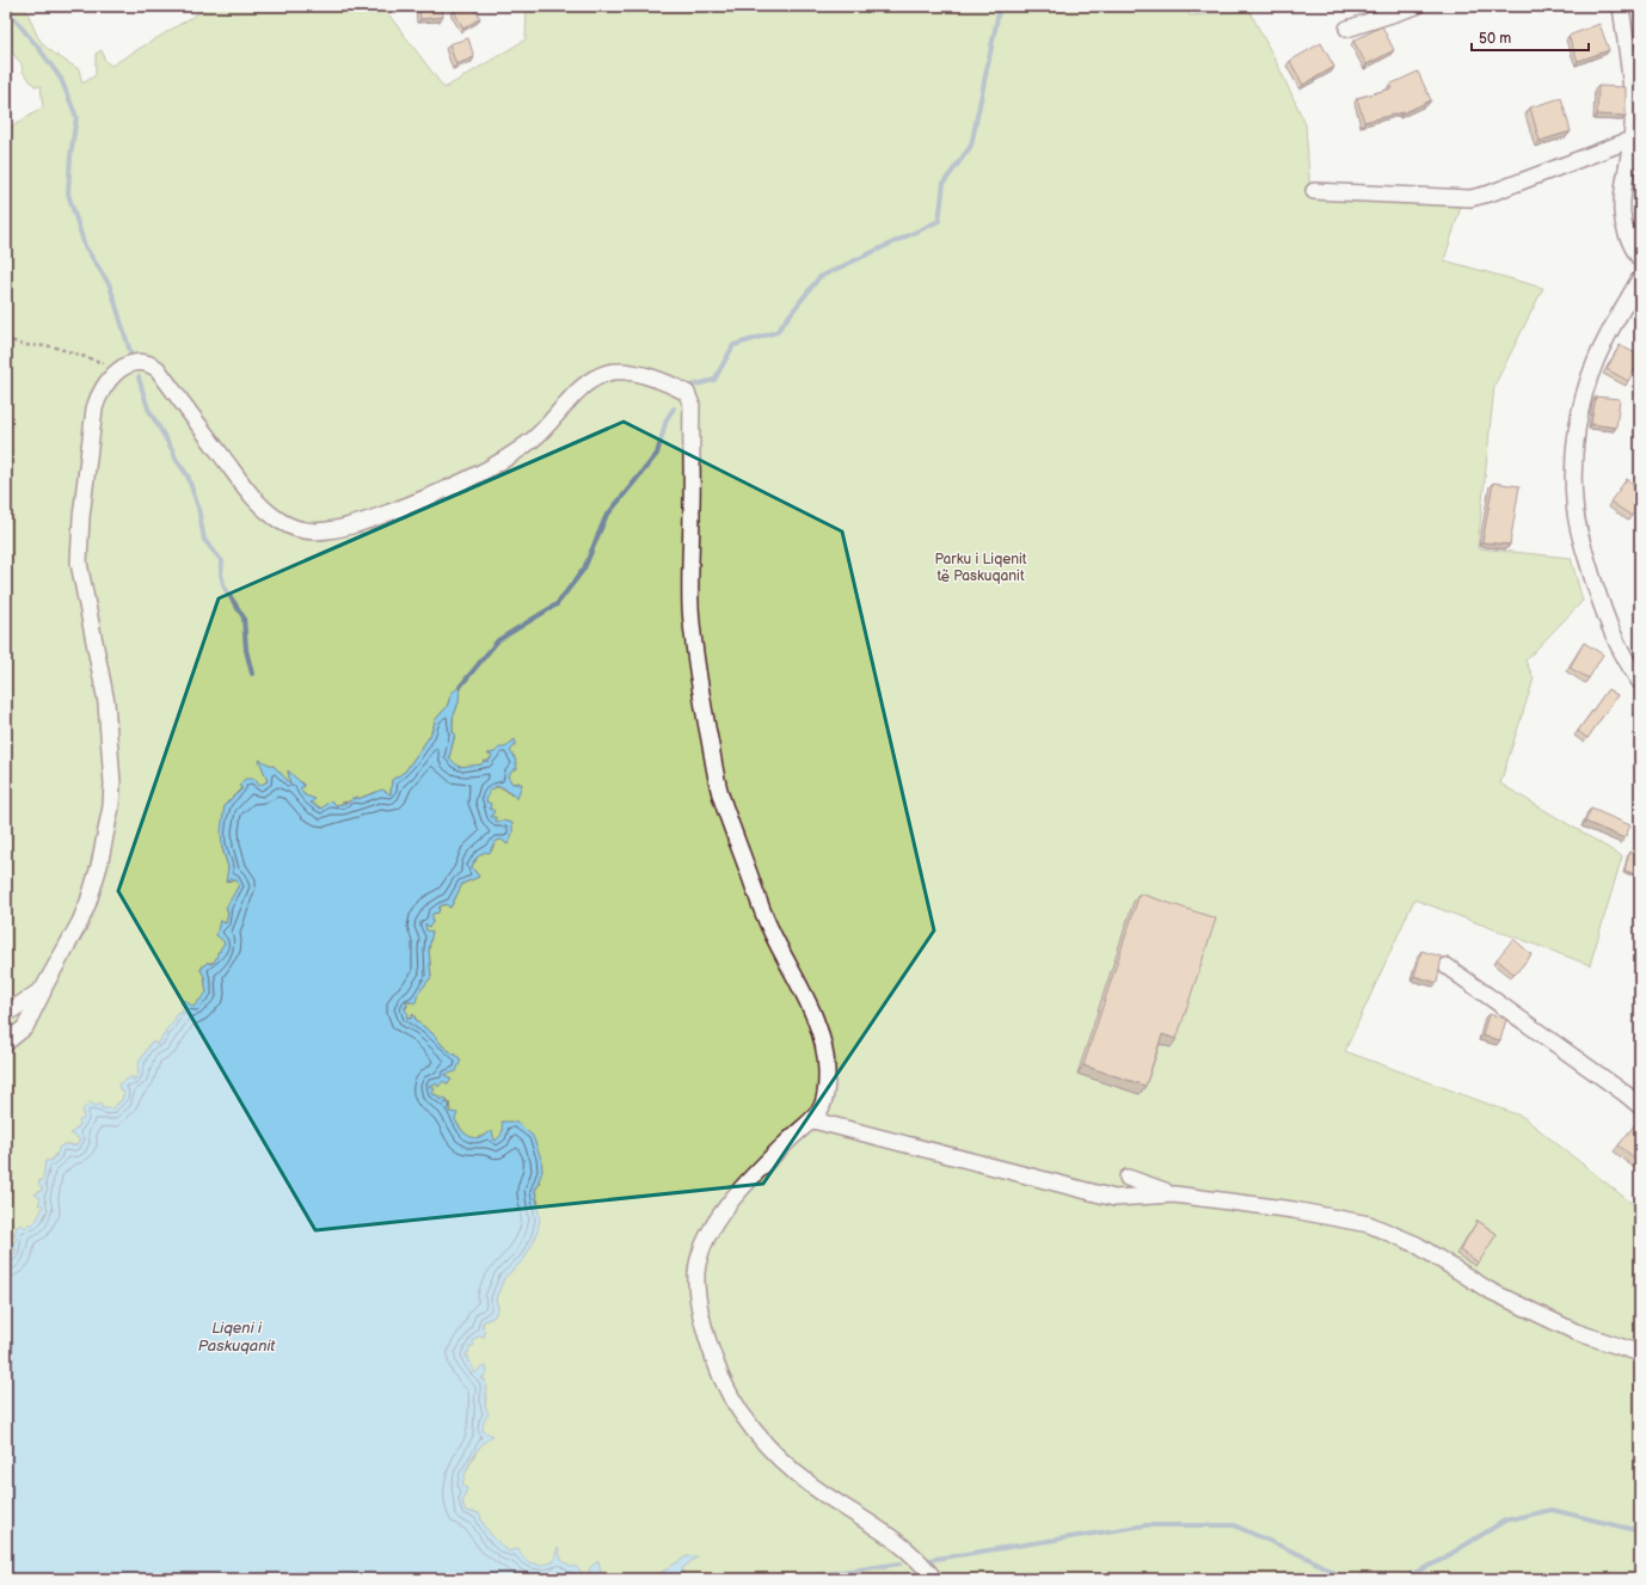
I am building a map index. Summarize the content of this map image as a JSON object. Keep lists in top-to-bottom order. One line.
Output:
{"water":["Liqeni i Paskuqanit"],"parks":["Parku i Liqenit të Paskuqanit"],"scale_bar":"50 m"}
